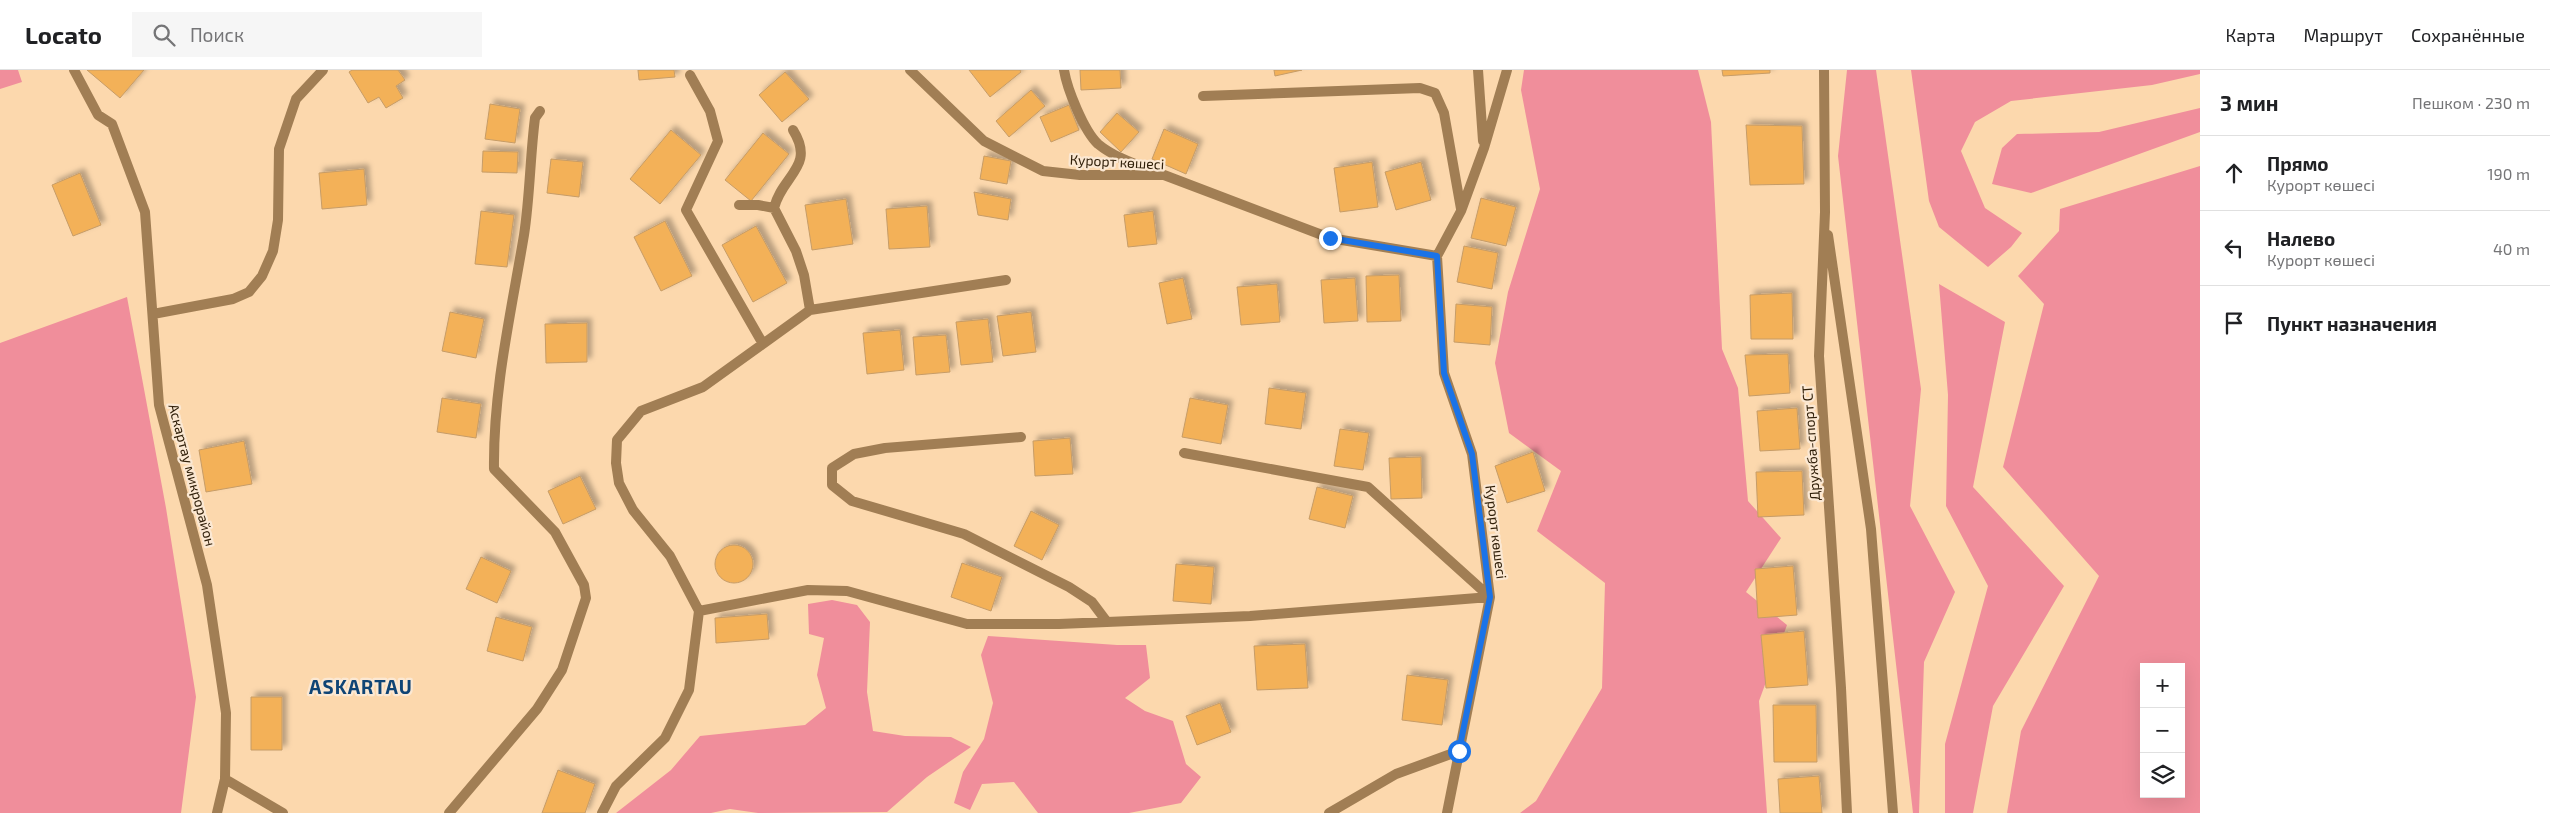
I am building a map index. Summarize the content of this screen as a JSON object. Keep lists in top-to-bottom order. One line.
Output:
{"streets":{"street":["Курорт көшесі","Дружба-спорт СТ","Аскартау микрорайон"]},"districts":["ASKARTAU"],"page":{"header":"Locato","search":"Поиск","nav":["Карта","Маршрут","Сохранённые"],"heading":["3 мин","Пешком · 230 m"],"list":[["Прямо","Курорт көшесі","190 m"],["Налево","Курорт көшесі","40 m"],"Пункт назначения"],"map_buttons":["+","−"]}}
